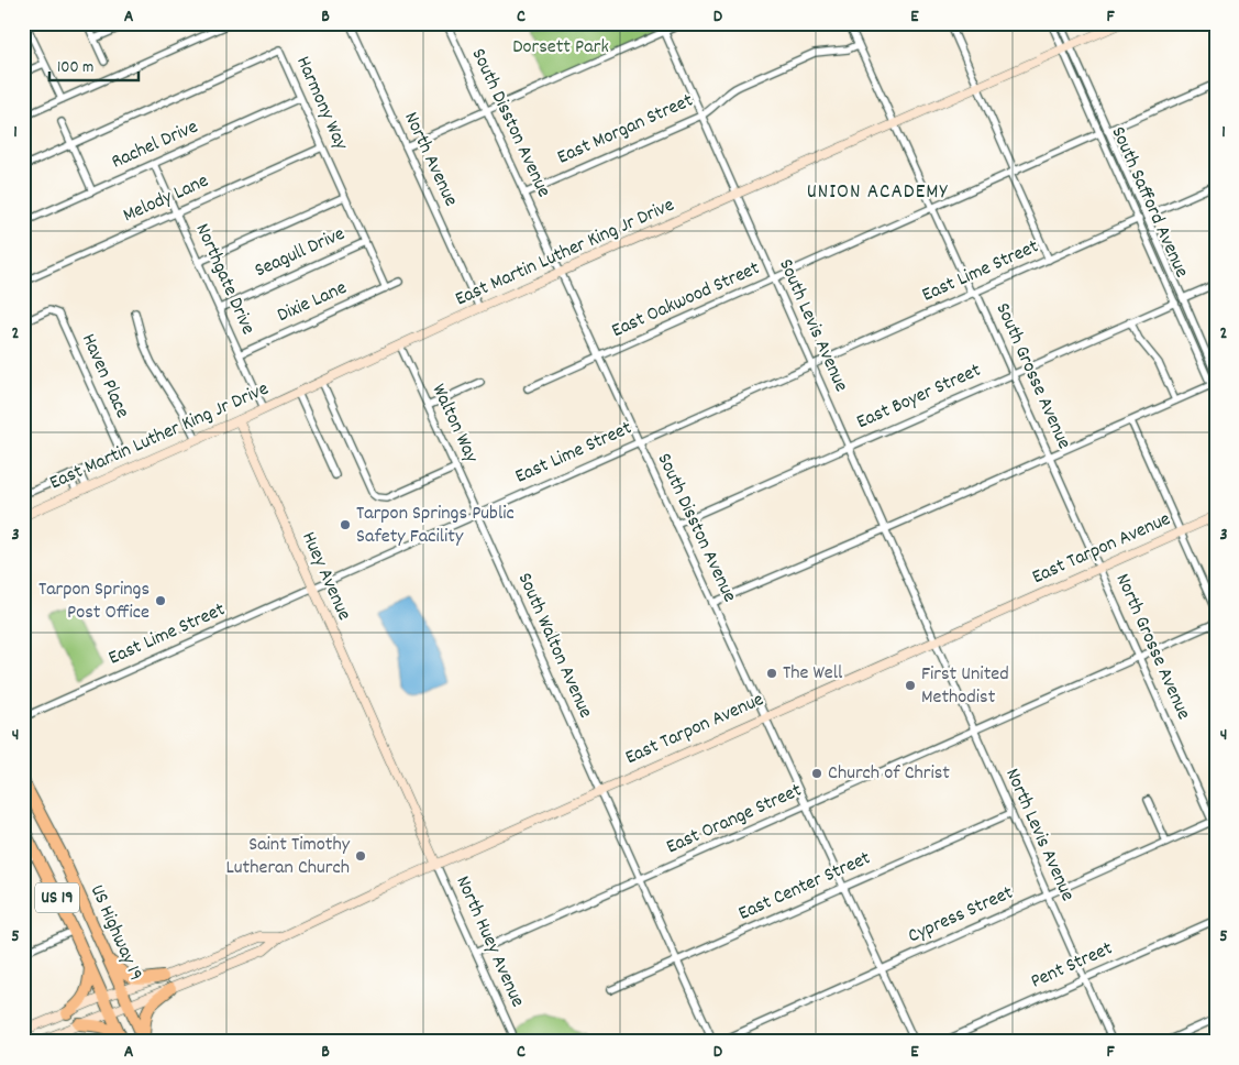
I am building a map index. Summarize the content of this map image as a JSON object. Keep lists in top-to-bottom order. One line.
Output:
{"streets":{"highway":["US 19","US Highway 19"],"street":["Harmony Way","South Disston Avenue","East Morgan Street","Rachel Drive","North Avenue","Melody Lane","South Safford Avenue","Seagull Drive","East Martin Luther King Jr Drive","East Lime Street","Northgate Drive","East Oakwood Street","Dixie Lane","South Levis Avenue","Haven Place","South Grosse Avenue","East Boyer Street","Walton Way","East Tarpon Avenue","Huey Avenue","South Walton Avenue","North Grosse Avenue","East Orange Street","North Levis Avenue","East Center Street","Cypress Street","North Huey Avenue","Pent Street"]},"crossings":[["Harmony Way","Rachel Drive"],["Harmony Way","Melody Lane"],["Harmony Way","Seagull Drive"],["Harmony Way","Dixie Lane"],["South Disston Avenue","East Morgan Street"],["South Disston Avenue","East Martin Luther King Jr Drive"],["South Disston Avenue","East Lime Street"],["South Disston Avenue","East Oakwood Street"],["South Disston Avenue","East Boyer Street"],["South Disston Avenue","East Tarpon Avenue"],["South Disston Avenue","East Orange Street"],["South Disston Avenue","East Center Street"],["South Disston Avenue","Cypress Street"],["East Morgan Street","South Levis Avenue"],["East Morgan Street","South Grosse Avenue"],["Rachel Drive","Northgate Drive"],["North Avenue","East Martin Luther King Jr Drive"],["Melody Lane","Northgate Drive"],["South Safford Avenue","East Martin Luther King Jr Drive"],["South Safford Avenue","East Lime Street"],["South Safford Avenue","East Oakwood Street"],["South Safford Avenue","East Boyer Street"],["Seagull Drive","Northgate Drive"],["East Martin Luther King Jr Drive","Northgate Drive"],["East Martin Luther King Jr Drive","South Levis Avenue"],["East Martin Luther King Jr Drive","South Grosse Avenue"],["East Martin Luther King Jr Drive","Walton Way"],["East Martin Luther King Jr Drive","Huey Avenue"],["East Lime Street","South Levis Avenue"],["East Lime Street","South Grosse Avenue"],["East Lime Street","Walton Way"],["East Lime Street","Huey Avenue"],["East Lime Street","South Walton Avenue"],["Northgate Drive","Dixie Lane"],["East Oakwood Street","South Levis Avenue"],["East Oakwood Street","South Grosse Avenue"],["South Levis Avenue","East Boyer Street"],["South Levis Avenue","East Tarpon Avenue"],["South Levis Avenue","North Levis Avenue"],["South Grosse Avenue","East Boyer Street"],["South Grosse Avenue","East Tarpon Avenue"],["South Grosse Avenue","North Grosse Avenue"],["Walton Way","South Walton Avenue"],["East Tarpon Avenue","Huey Avenue"],["East Tarpon Avenue","South Walton Avenue"],["East Tarpon Avenue","North Grosse Avenue"],["East Tarpon Avenue","North Levis Avenue"],["East Tarpon Avenue","US Highway 19"],["East Tarpon Avenue","North Huey Avenue"],["Huey Avenue","North Huey Avenue"],["South Walton Avenue","East Orange Street"],["South Walton Avenue","East Center Street"],["North Grosse Avenue","East Orange Street"],["North Grosse Avenue","Cypress Street"],["East Orange Street","North Levis Avenue"],["East Orange Street","North Huey Avenue"],["North Levis Avenue","East Center Street"],["North Levis Avenue","Cypress Street"],["North Levis Avenue","Pent Street"]],"districts":["UNION ACADEMY"],"parks":["Dorsett Park"],"places":["Tarpon Springs Public Safety Facility","Tarpon Springs Post Office","The Well","First United Methodist","Church of Christ","Saint Timothy Lutheran Church"],"scale_bar":"100 m","grid":{"columns":["A","B","C","D","E","F"],"rows":["1","2","3","4","5"]}}
